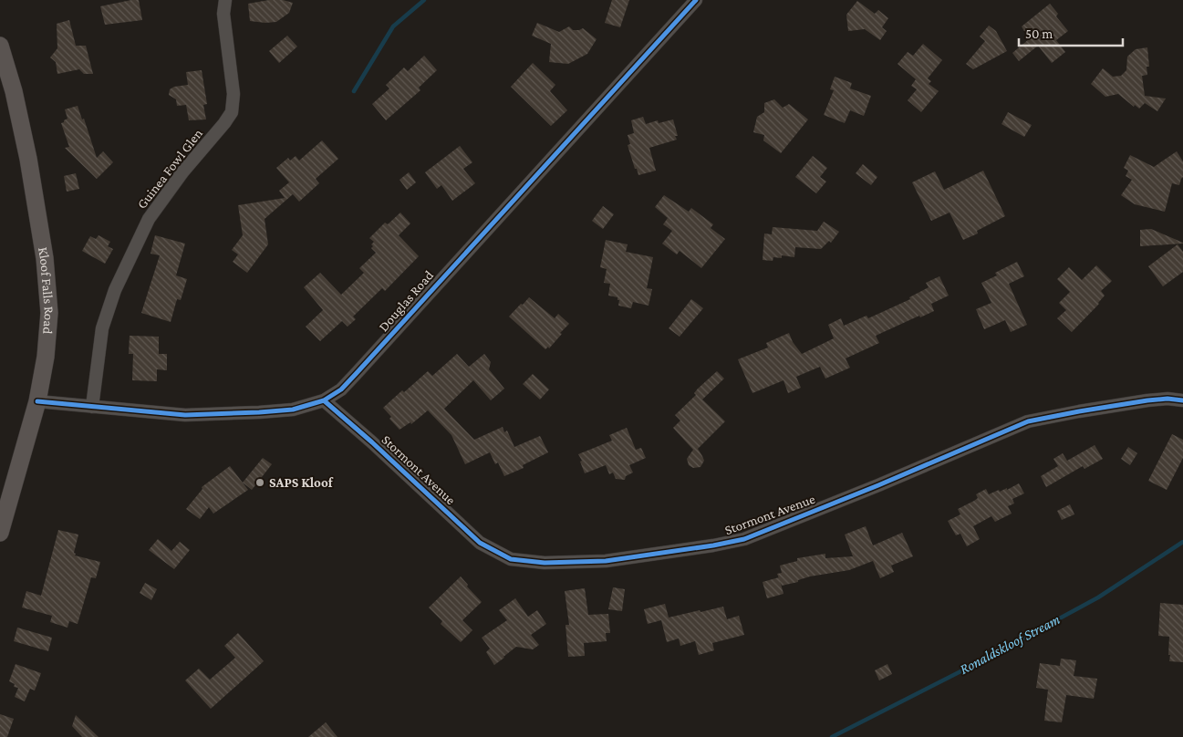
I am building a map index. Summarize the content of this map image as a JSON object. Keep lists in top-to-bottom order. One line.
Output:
{"streets":{"main road":["Kloof Falls Road"],"street":["Guinea Fowl Glen","Douglas Road","Stormont Avenue"]},"crossings":[["Guinea Fowl Glen","Douglas Road"],["Kloof Falls Road","Douglas Road"],["Douglas Road","Stormont Avenue"]],"water":["Ronaldskloof Stream"],"places":["SAPS Kloof"],"scale_bar":"50 m"}
